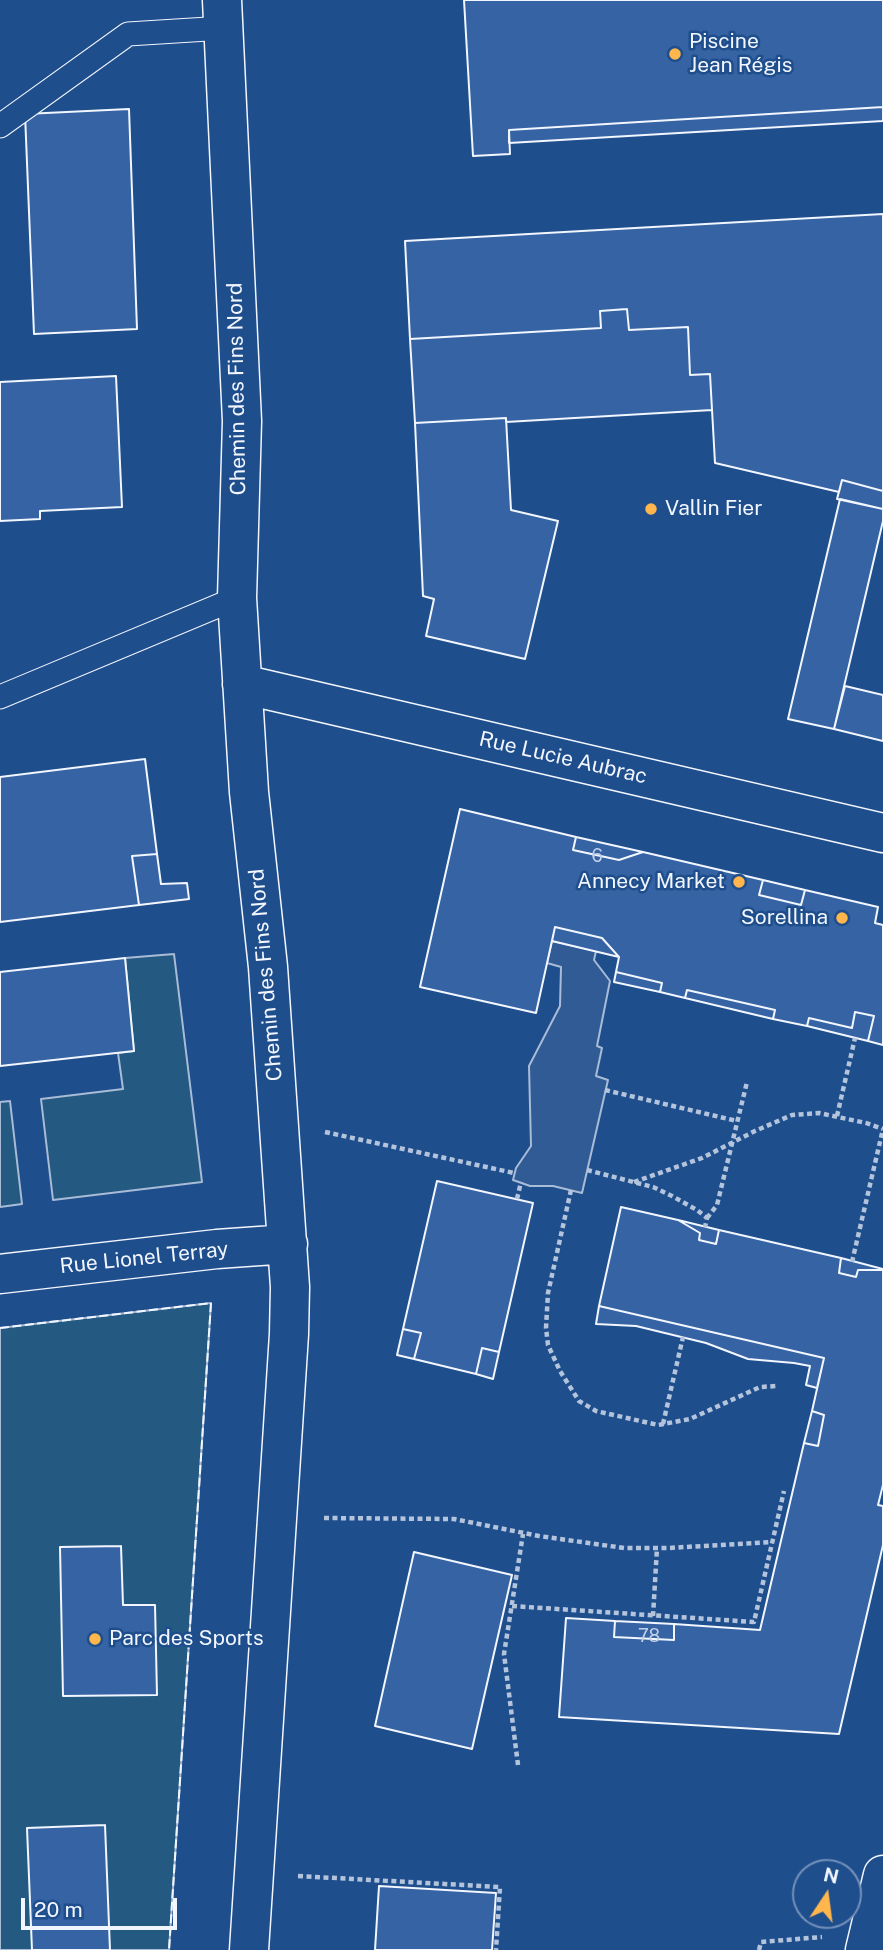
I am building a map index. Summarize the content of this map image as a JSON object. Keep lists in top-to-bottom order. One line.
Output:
{"streets":{"street":["Chemin des Fins Nord","Rue Lucie Aubrac","Rue Lionel Terray"]},"crossings":[["Chemin des Fins Nord","Rue Lucie Aubrac"],["Chemin des Fins Nord","Rue Lionel Terray"]],"places":["Piscine Jean Régis","Vallin Fier","Annecy Market","Sorellina","Parc des Sports"],"house_numbers":["6","78"],"scale_bar":"20 m","north":"top"}
